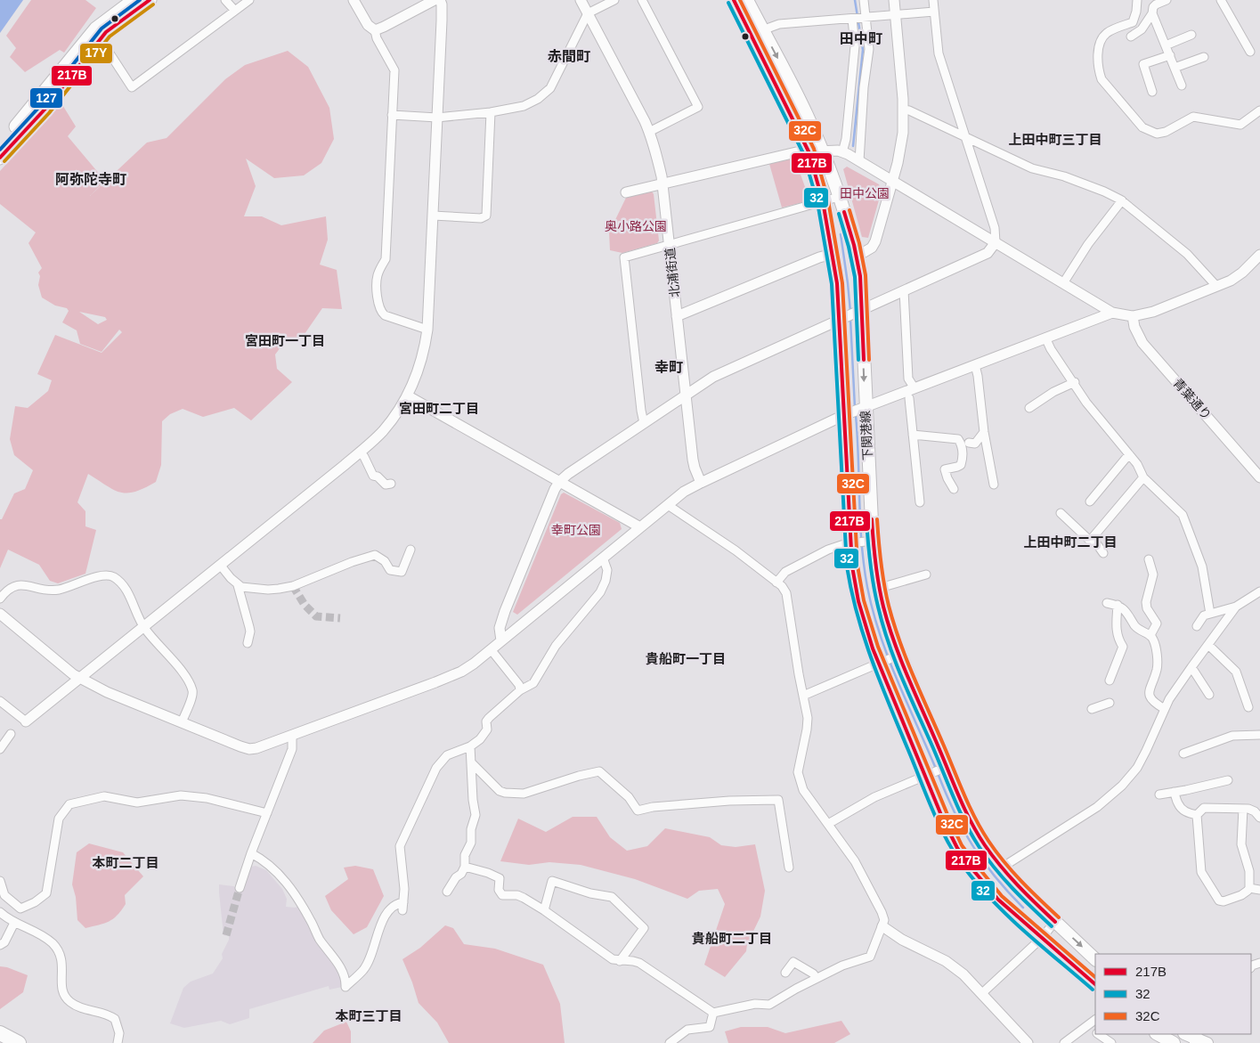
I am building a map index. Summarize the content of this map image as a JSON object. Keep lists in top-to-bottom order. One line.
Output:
{"streets":{"main road":["下関港線"],"street":["北浦街道","青葉通り"]},"districts":["田中町","赤間町","上田中町三丁目","阿弥陀寺町","宮田町一丁目","幸町","宮田町二丁目","上田中町二丁目","貴船町一丁目","本町二丁目","貴船町二丁目","本町三丁目"],"parks":["田中公園","奥小路公園","幸町公園"],"lines":["transit line 217B","transit line 32C","transit line 127","transit line 32","transit line 17Y"],"legend":["217B","32","32C"]}
